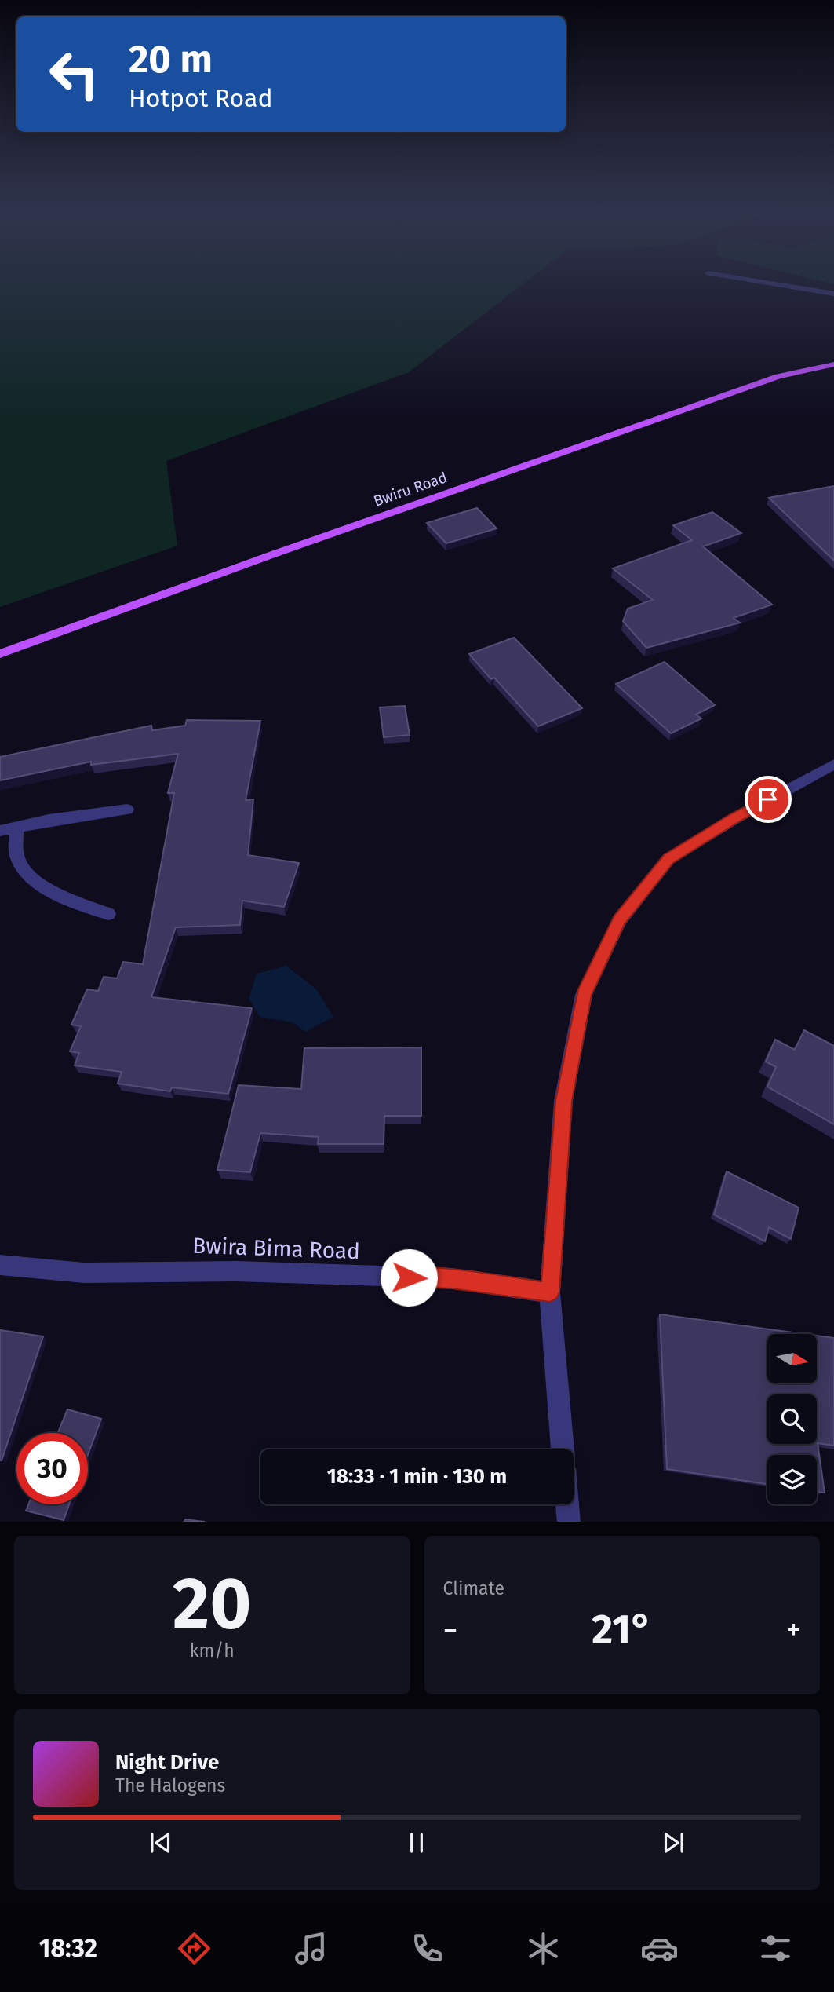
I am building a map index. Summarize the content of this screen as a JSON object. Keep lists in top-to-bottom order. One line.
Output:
{"streets":{"main road":["Bwiru Road"],"street":["Bwira Bima Road"]},"north":"right","page":{"turn":["20 m","Hotpot Road"],"limit":"30","trip":"18:33 · 1 min · 130 m","tile":[["20","km/h"],"Climate"],"heat":["−","21°","+"],"song":["Night Drive","The Halogens"],"tabs":"18:32"}}
